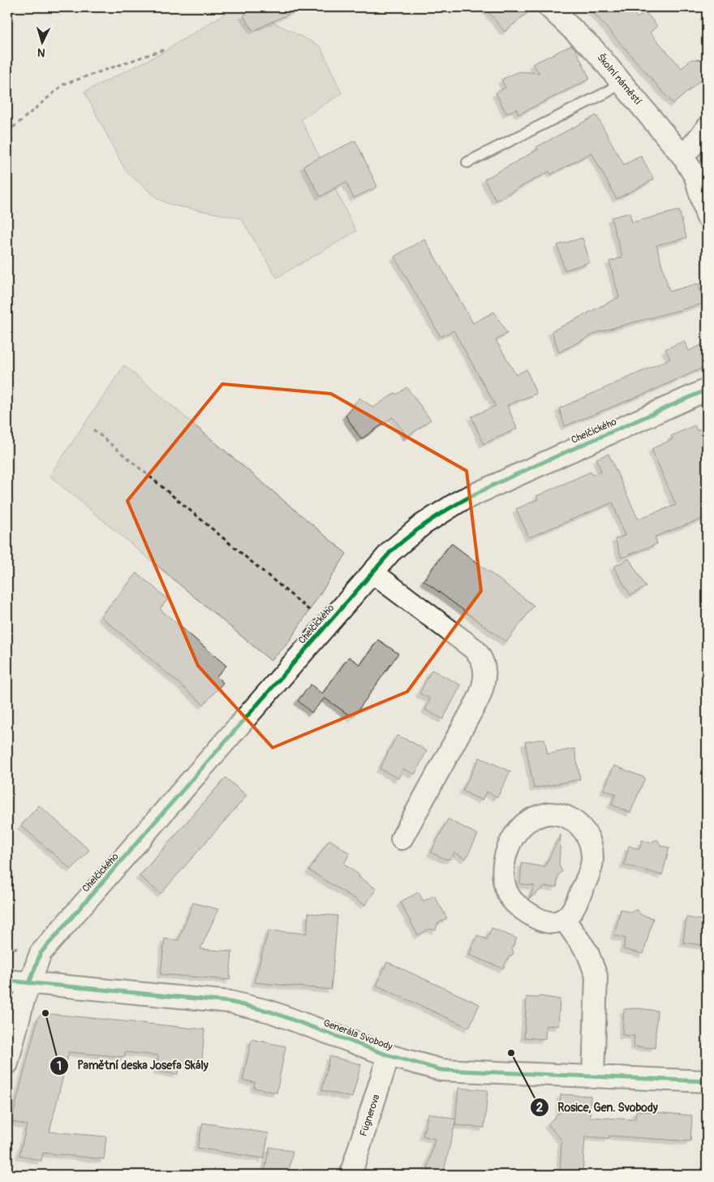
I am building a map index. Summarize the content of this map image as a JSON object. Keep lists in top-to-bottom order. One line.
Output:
{"streets":{"street":["Školní náměstí","Chelčického","Generála Svobody","Fügnerova"]},"crossings":[["Chelčického","Generála Svobody"],["Generála Svobody","Fügnerova"]],"places":["Pamětní deska Josefa Skály","Rosice, Gen. Svobody"],"north":"bottom"}
